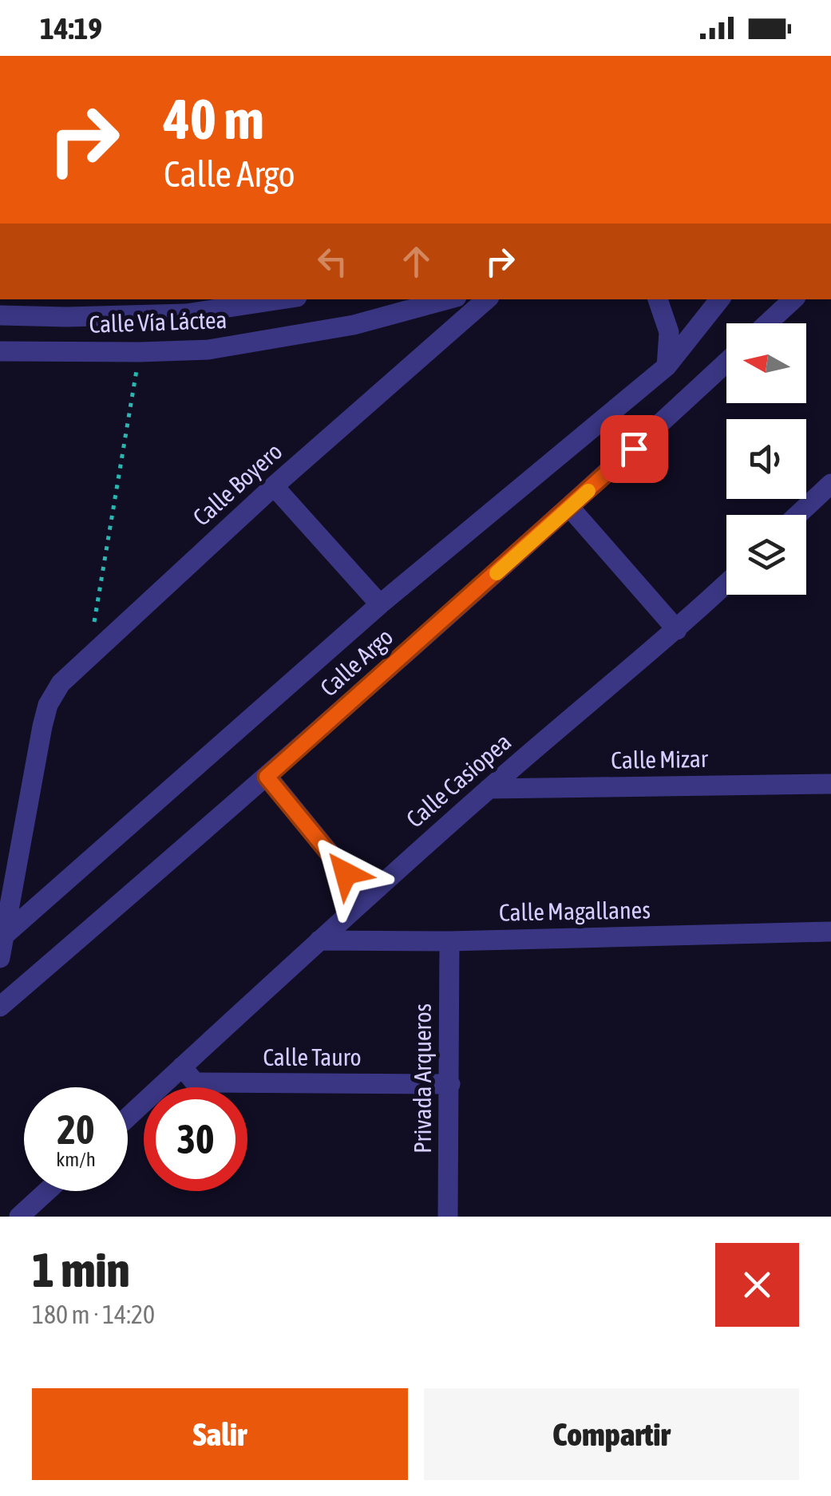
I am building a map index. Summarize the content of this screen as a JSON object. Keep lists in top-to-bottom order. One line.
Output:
{"streets":{"street":["Calle Vía Láctea","Calle Boyero","Calle Argo","Calle Mizar","Calle Casiopea","Calle Magallanes","Calle Tauro","Privada Arqueros"]},"crossings":[["Calle Boyero","Calle Argo"],["Calle Mizar","Calle Casiopea"],["Calle Casiopea","Calle Magallanes"],["Calle Casiopea","Calle Tauro"],["Calle Magallanes","Privada Arqueros"],["Calle Tauro","Privada Arqueros"]],"north":"left","page":{"status":"14:19","turn":["40 m","Calle Argo"],"speed":"20 km/h","limit":"30","heading":["1 min","180 m · 14:20"],"buttons":["Salir","Compartir"]}}
